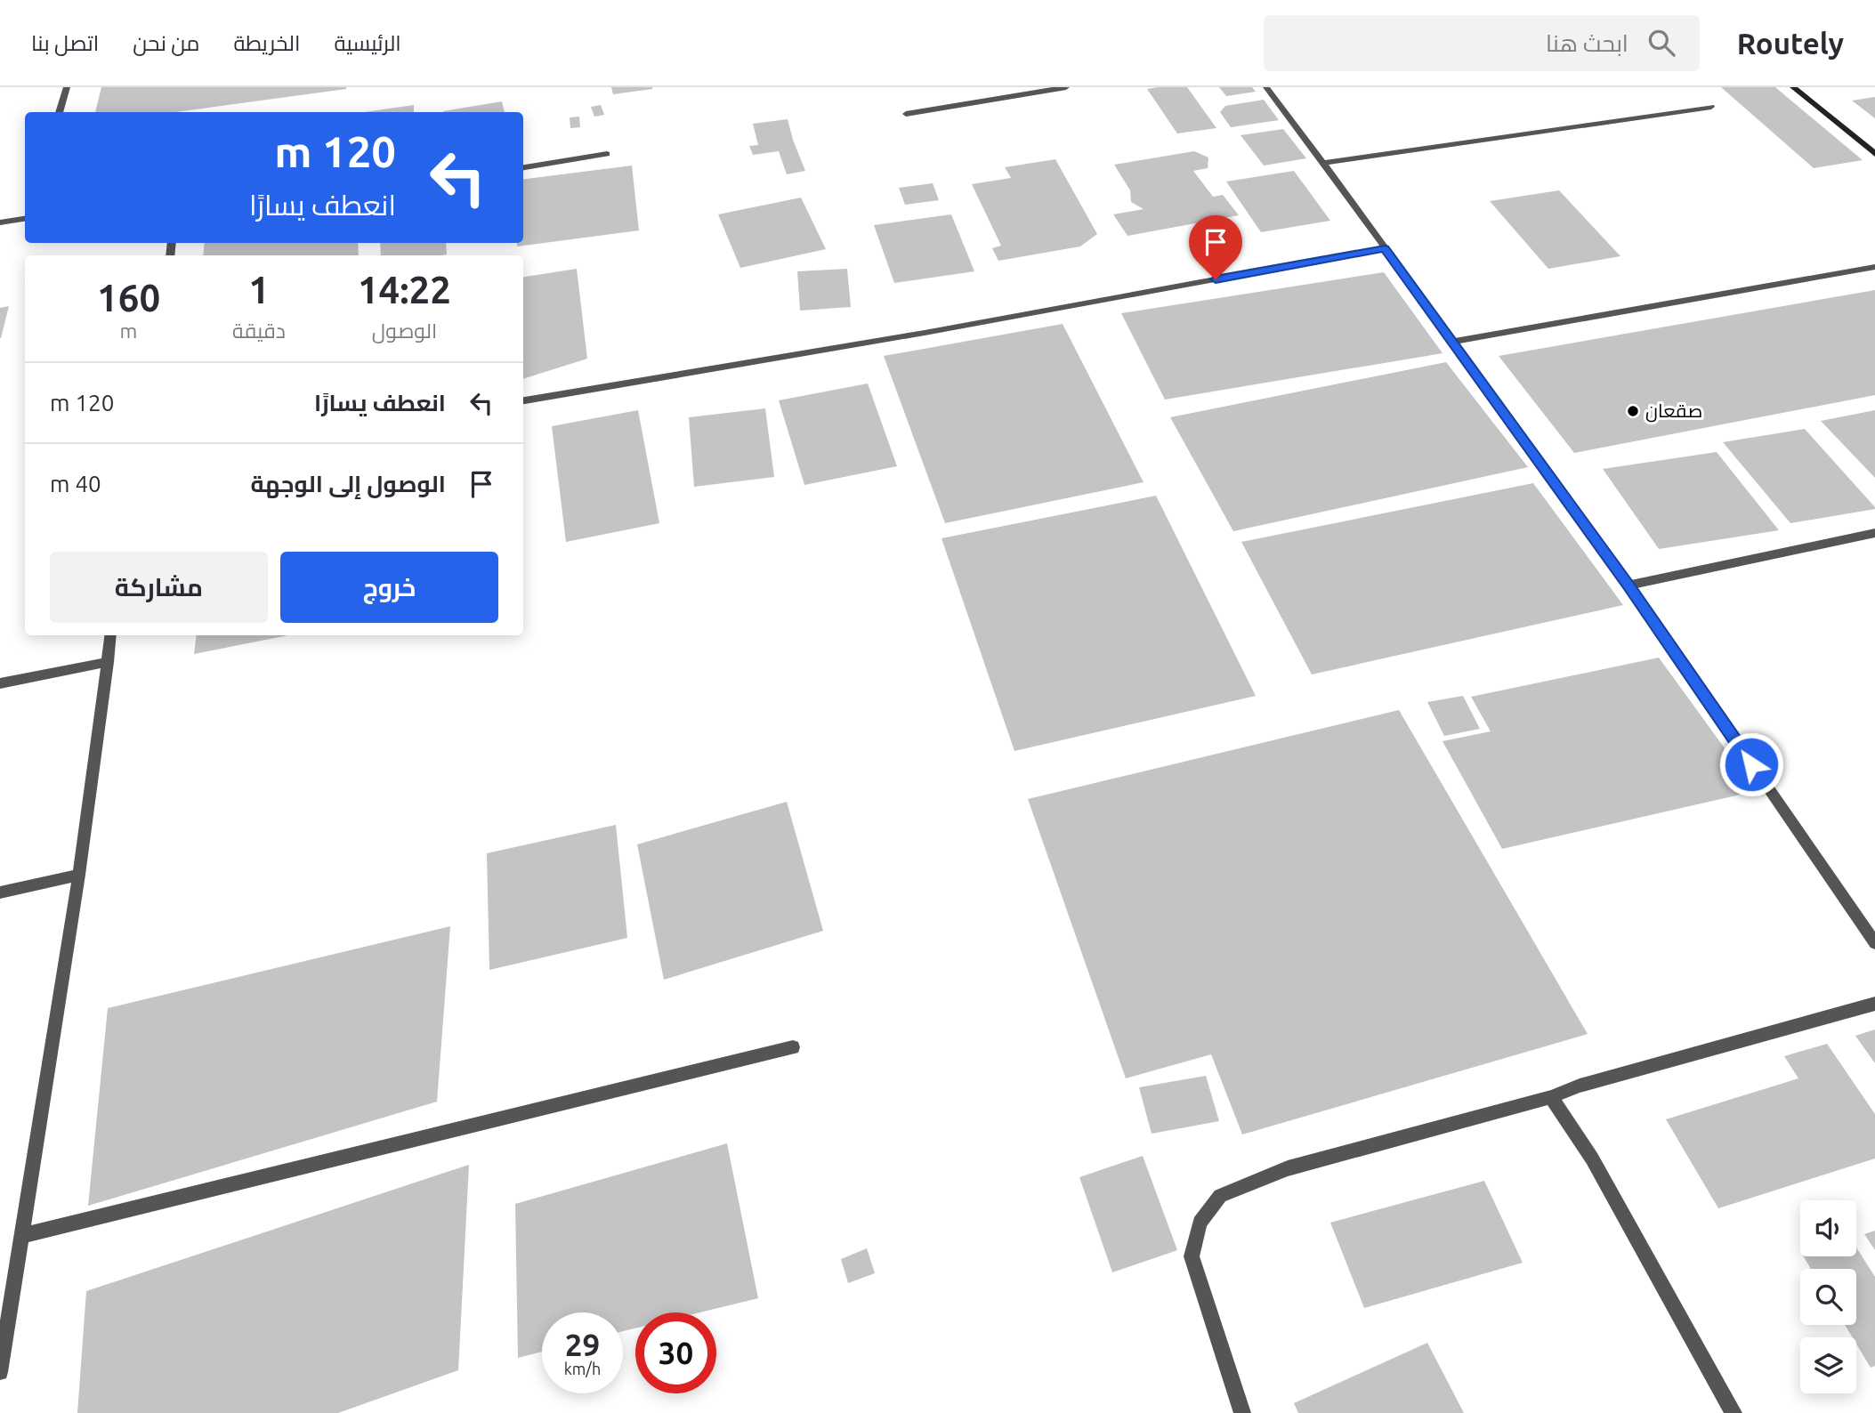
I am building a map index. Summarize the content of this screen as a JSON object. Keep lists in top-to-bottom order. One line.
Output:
{"places":["صقعان"],"page":{"header":"Routely","search":"ابحث هنا","nav":["الرئيسية","الخريطة","من نحن","اتصل بنا"],"turn":["120 m","انعطف يسارًا"],"eta":["14:22","الوصول","1","دقيقة","160","m"],"list":[{"name":"انعطف يسارًا","value":"120 m"},{"name":"الوصول إلى الوجهة","value":"40 m"}],"buttons":["خروج","مشاركة"],"speed":"29 km/h","limit":"30"}}
